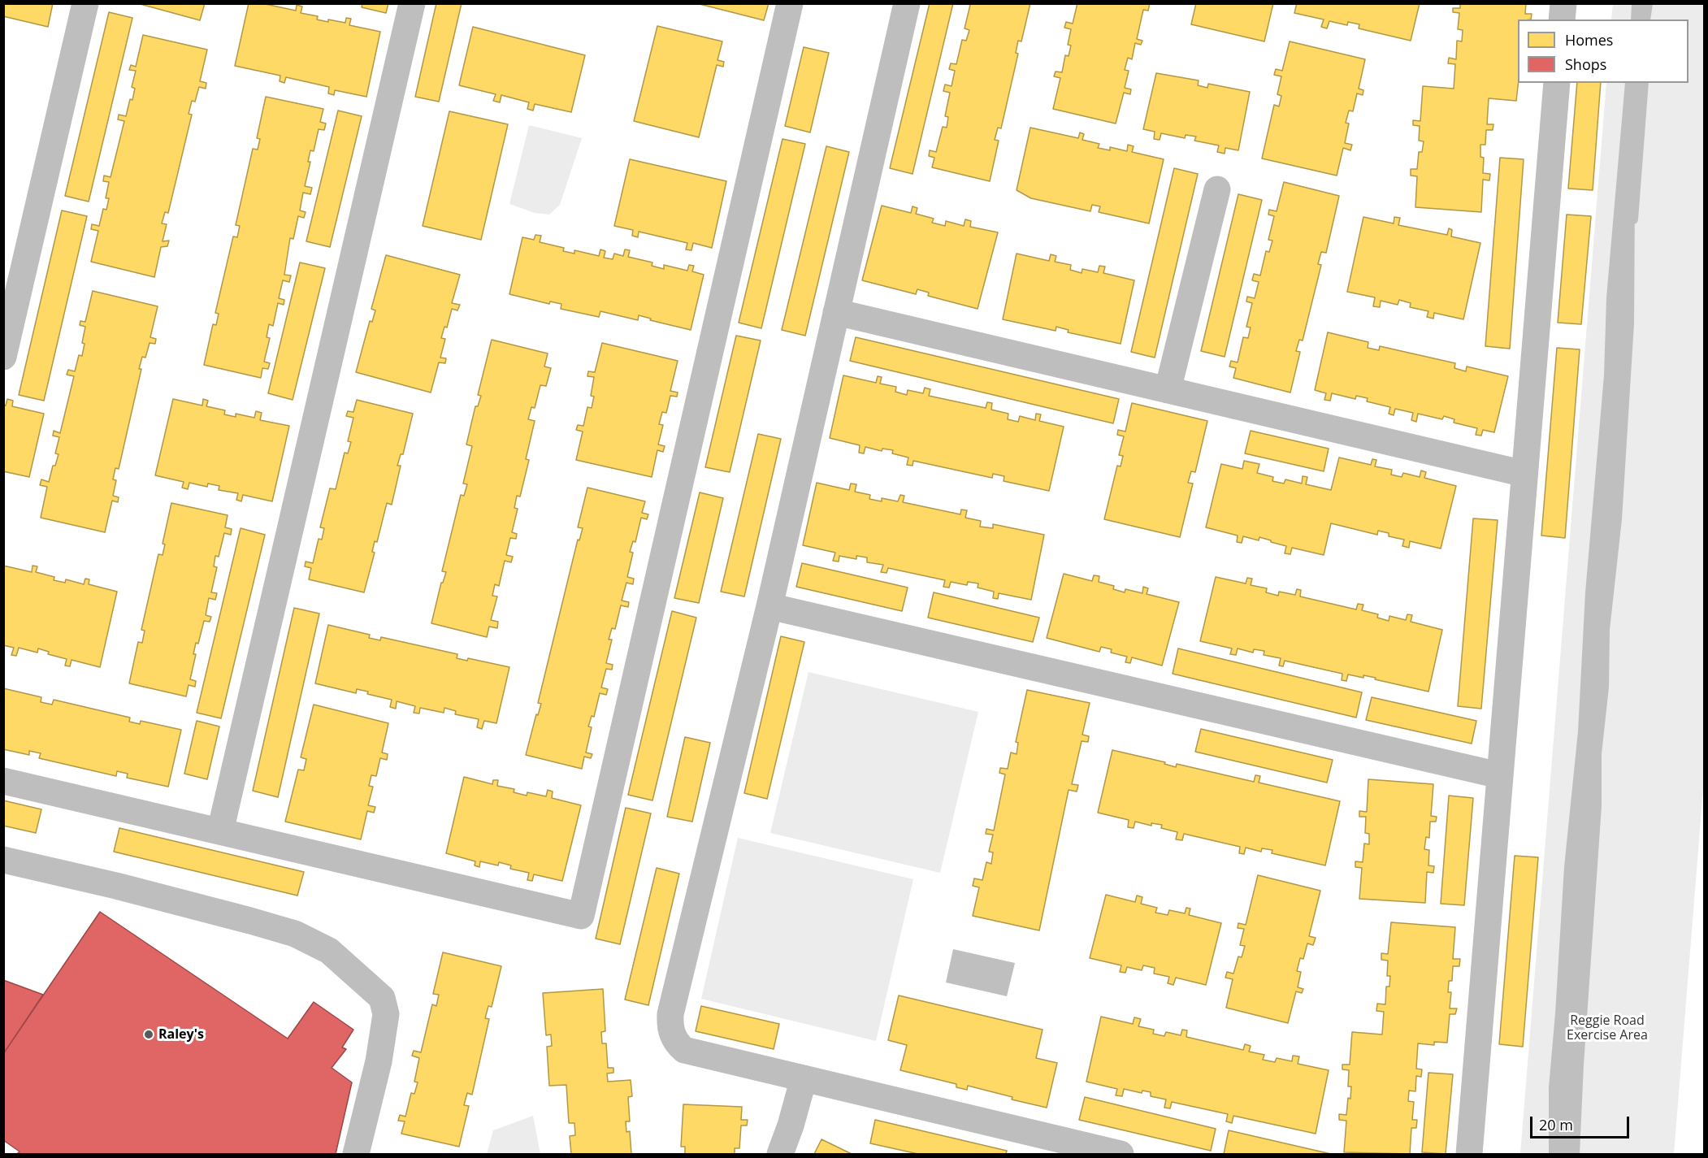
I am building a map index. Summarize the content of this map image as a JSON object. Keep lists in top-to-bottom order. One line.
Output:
{"parks":["Reggie Road Exercise Area"],"places":["Raley's"],"legend":["Homes","Shops"],"scale_bar":"20 m"}
